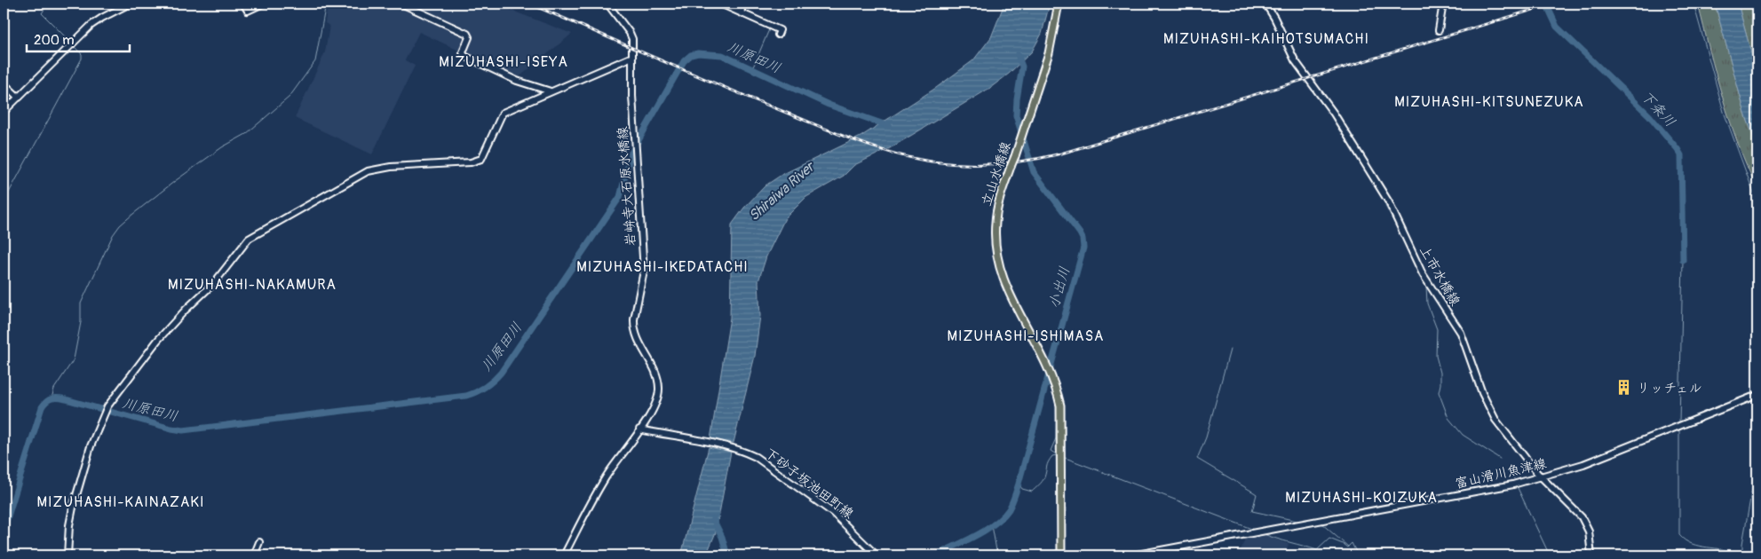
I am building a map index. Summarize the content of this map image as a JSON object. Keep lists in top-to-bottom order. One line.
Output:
{"streets":{"main road":["立山水橋線","岩峅寺大石原水橋線","上市水橋線","富山滑川魚津線","下砂子坂池田町線"]},"crossings":[["岩峅寺大石原水橋線","下砂子坂池田町線"],["上市水橋線","富山滑川魚津線"]],"districts":["MIZUHASHI-KAIHOTSUMACHI","MIZUHASHI-ISEYA","MIZUHASHI-KITSUNEZUKA","MIZUHASHI-IKEDATACHI","MIZUHASHI-NAKAMURA","MIZUHASHI-ISHIMASA","MIZUHASHI-KOIZUKA","MIZUHASHI-KAINAZAKI"],"water":["川原田川","下条川","Shiraiwa River","小出川"],"places":{"building":["リッチェル"]},"scale_bar":"200 m"}
